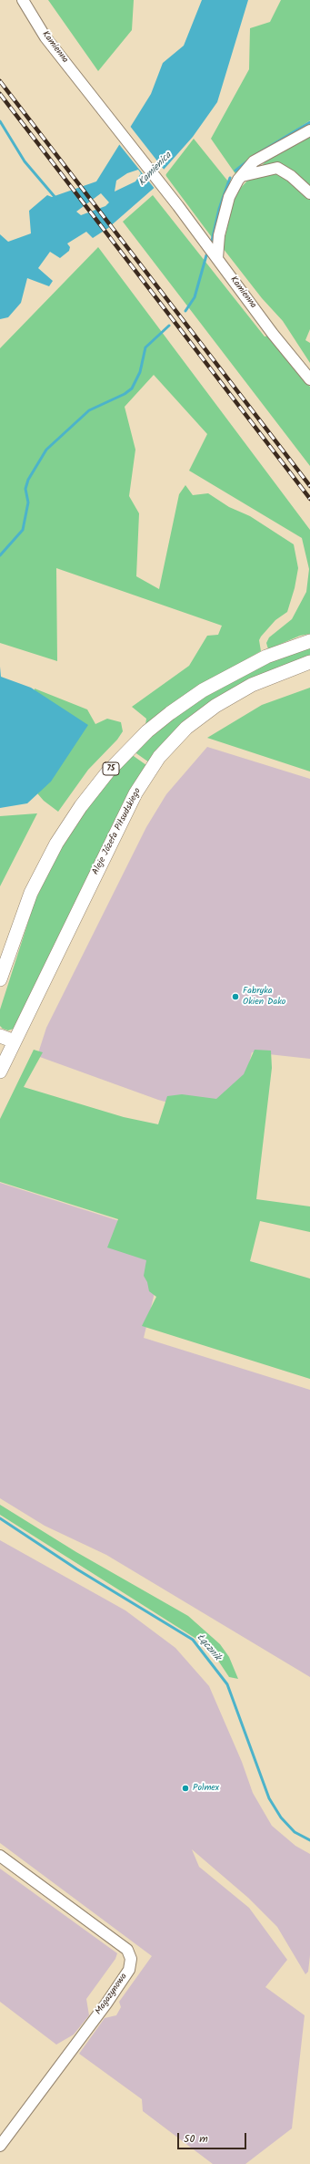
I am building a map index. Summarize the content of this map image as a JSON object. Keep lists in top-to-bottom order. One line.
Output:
{"streets":{"main road":["75","Aleje Józefa Piłsudskiego"],"street":["Kamienna","Magazynowa"]},"water":["Kamienica","Łącznik"],"places":["Fabryka Okien Dako","Polmex"],"scale_bar":"50 m"}
